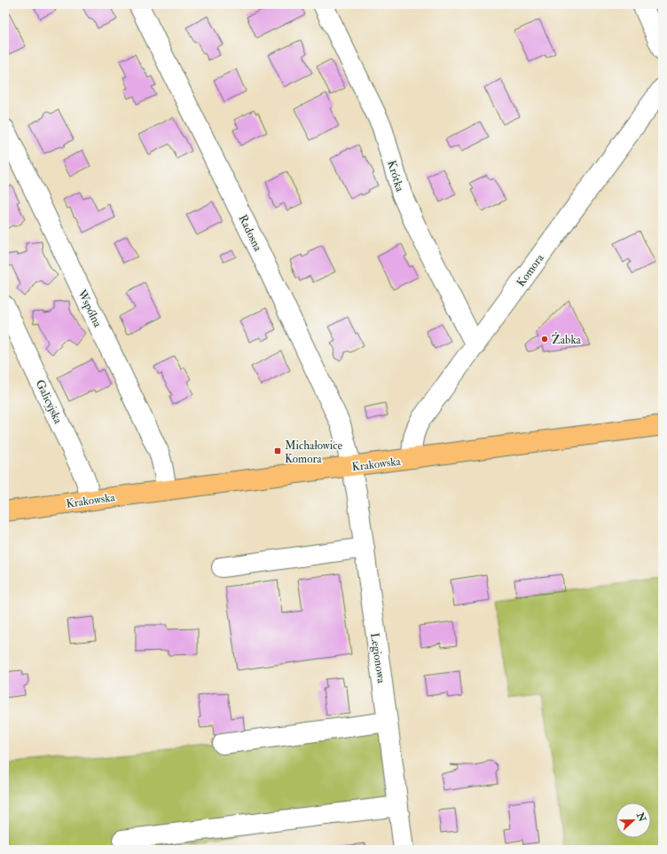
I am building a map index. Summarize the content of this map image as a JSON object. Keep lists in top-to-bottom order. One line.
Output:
{"streets":{"main road":["Krakowska"],"street":["Krótka","Radosna","Komora","Wspólna","Galicyjska","Legionowa"]},"crossings":[["Krótka","Komora"],["Radosna","Krakowska"],["Radosna","Legionowa"],["Komora","Krakowska"],["Wspólna","Krakowska"],["Galicyjska","Krakowska"],["Krakowska","Legionowa"]],"places":{"other":["Żabka"],"transit":["Michałowice Komora"]},"north":"right"}
